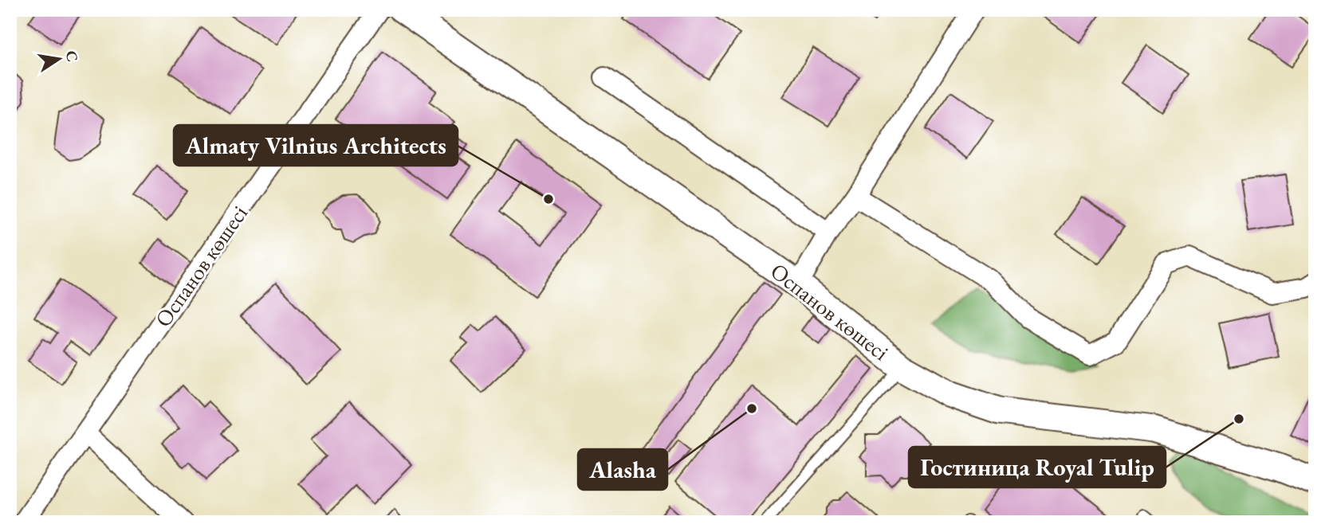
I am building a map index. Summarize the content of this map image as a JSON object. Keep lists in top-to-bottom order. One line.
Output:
{"streets":{"street":["Оспанов көшесі"]},"places":["Almaty Vilnius Architects","Alasha","Гостиница Royal Tulip"],"north":"right"}
